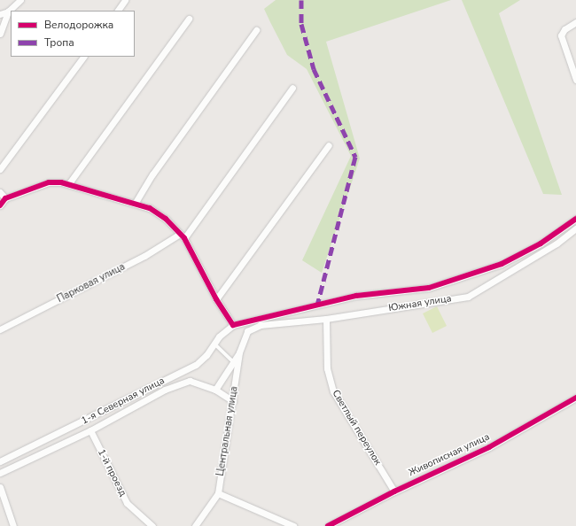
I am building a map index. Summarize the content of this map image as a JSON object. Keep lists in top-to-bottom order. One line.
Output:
{"streets":{"street":["Парковая улица","Южная улица","1-я Северная улица","Светлый переулок","Центральная улица","Живописная улица","1-й проезд"]},"crossings":[["Южная улица","Светлый переулок"],["Южная улица","Центральная улица"],["Светлый переулок","Живописная улица"]],"legend":["Велодорожка","Тропа"]}
